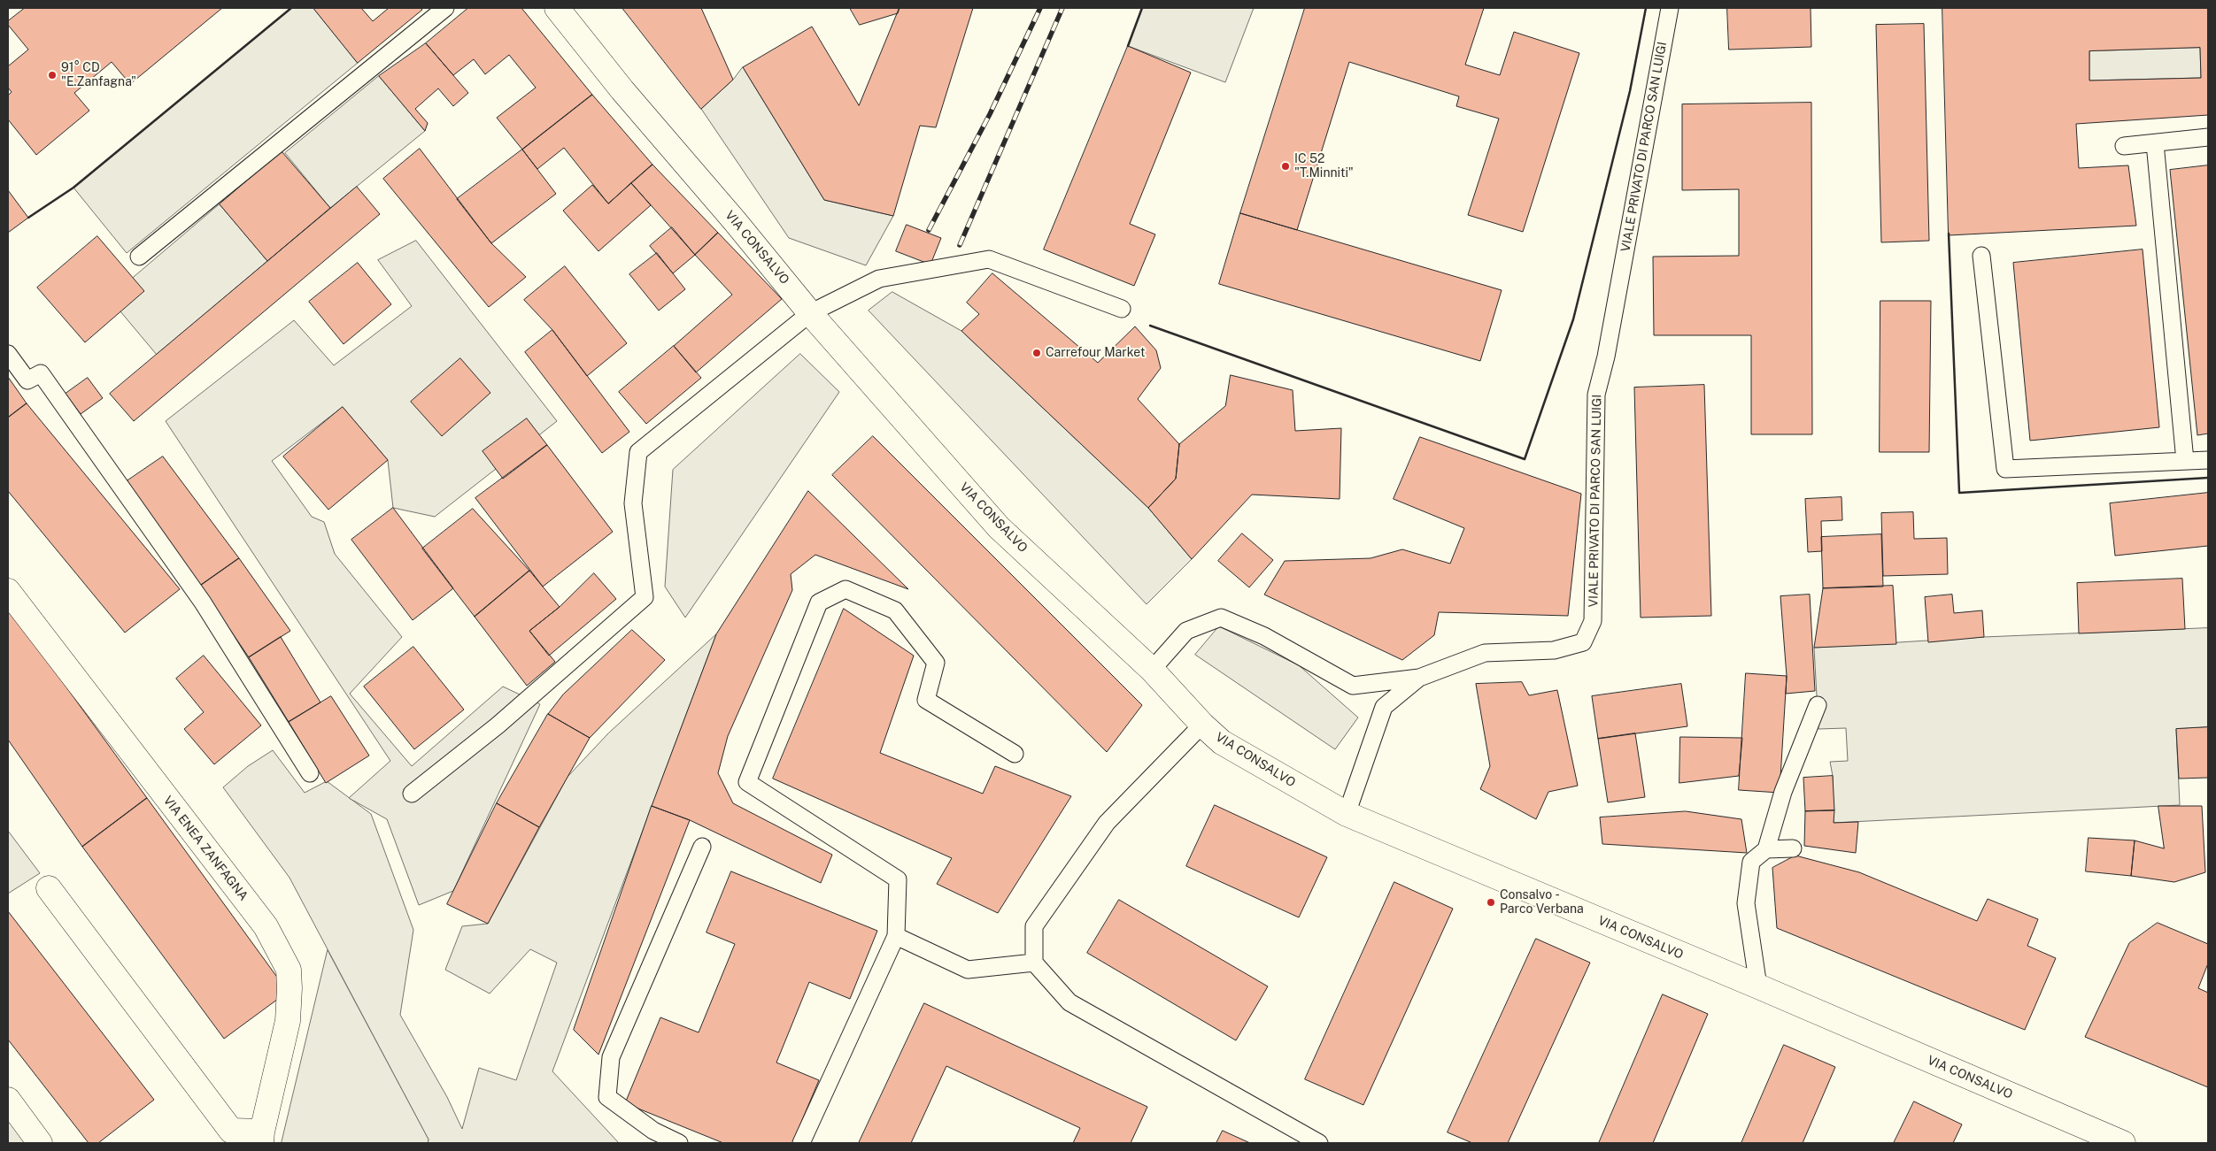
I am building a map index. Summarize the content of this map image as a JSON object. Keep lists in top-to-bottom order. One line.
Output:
{"streets":{"street":["VIA CONSALVO","VIA ENEA ZANFAGNA"],"lane":["VIALE PRIVATO DI PARCO SAN LUIGI"]},"places":["91° CD \"E.Zanfagna\"","IC 52 \"T.Minniti\"","Carrefour Market","Consalvo - Parco Verbana"]}
